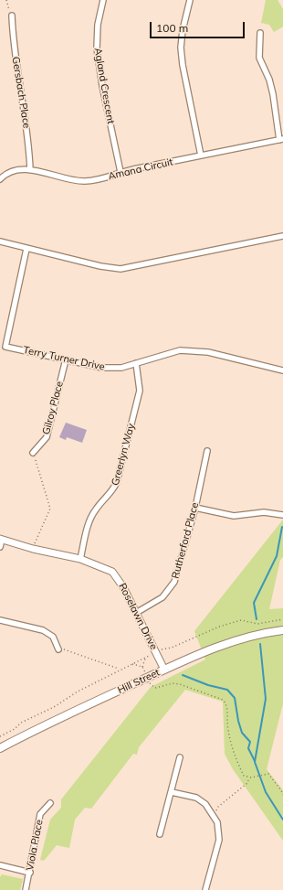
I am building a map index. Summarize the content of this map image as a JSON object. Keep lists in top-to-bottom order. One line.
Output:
{"streets":{"main road":["Hill Street"],"street":["Agland Crescent","Gersbach Place","Amana Circuit","Terry Turner Drive","Gilroy Place","Greerlyn Way","Rutherford Place","Roselawn Drive","Viola Place"]},"crossings":[["Agland Crescent","Amana Circuit"],["Gersbach Place","Amana Circuit"],["Terry Turner Drive","Gilroy Place"],["Terry Turner Drive","Greerlyn Way"],["Greerlyn Way","Roselawn Drive"],["Rutherford Place","Roselawn Drive"],["Roselawn Drive","Hill Street"]],"scale_bar":"100 m"}
